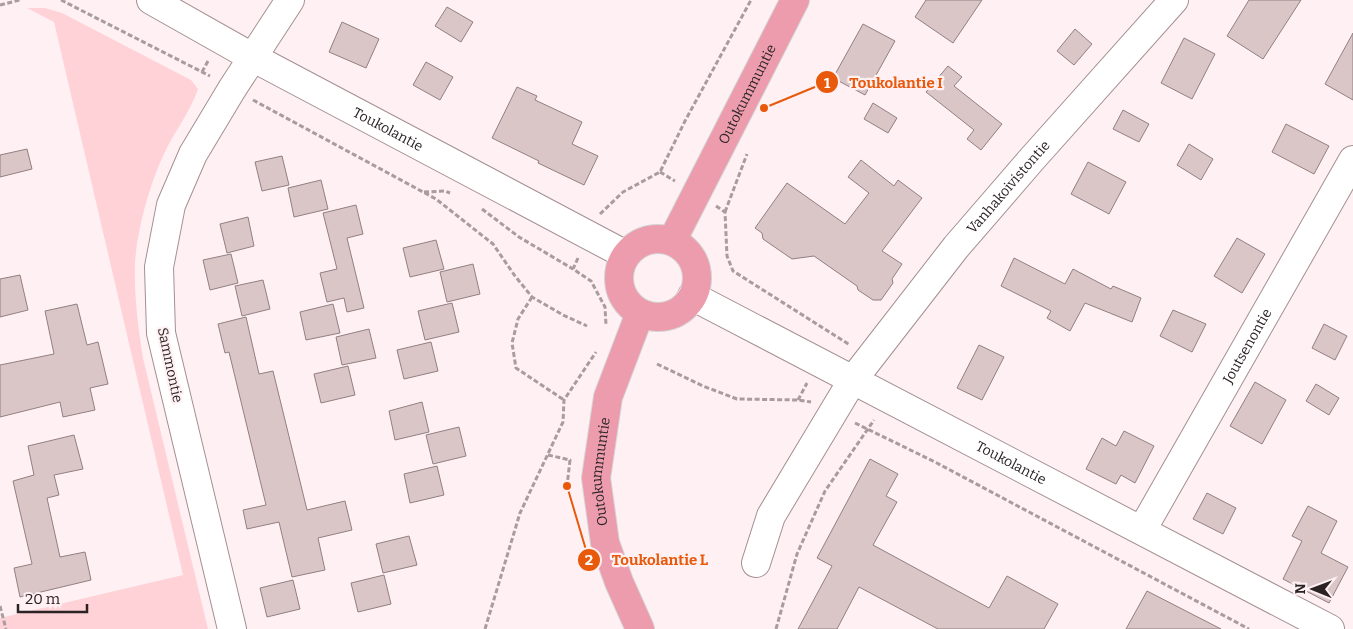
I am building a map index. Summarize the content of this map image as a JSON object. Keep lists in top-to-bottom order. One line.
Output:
{"streets":{"main road":["Outokummuntie"],"street":["Toukolantie","Vanhakoivistontie","Joutsenontie","Sammontie"]},"crossings":[["Outokummuntie","Toukolantie"],["Toukolantie","Vanhakoivistontie"],["Toukolantie","Joutsenontie"],["Toukolantie","Sammontie"]],"places":["Toukolantie I","Toukolantie L"],"scale_bar":"20 m","north":"left"}
